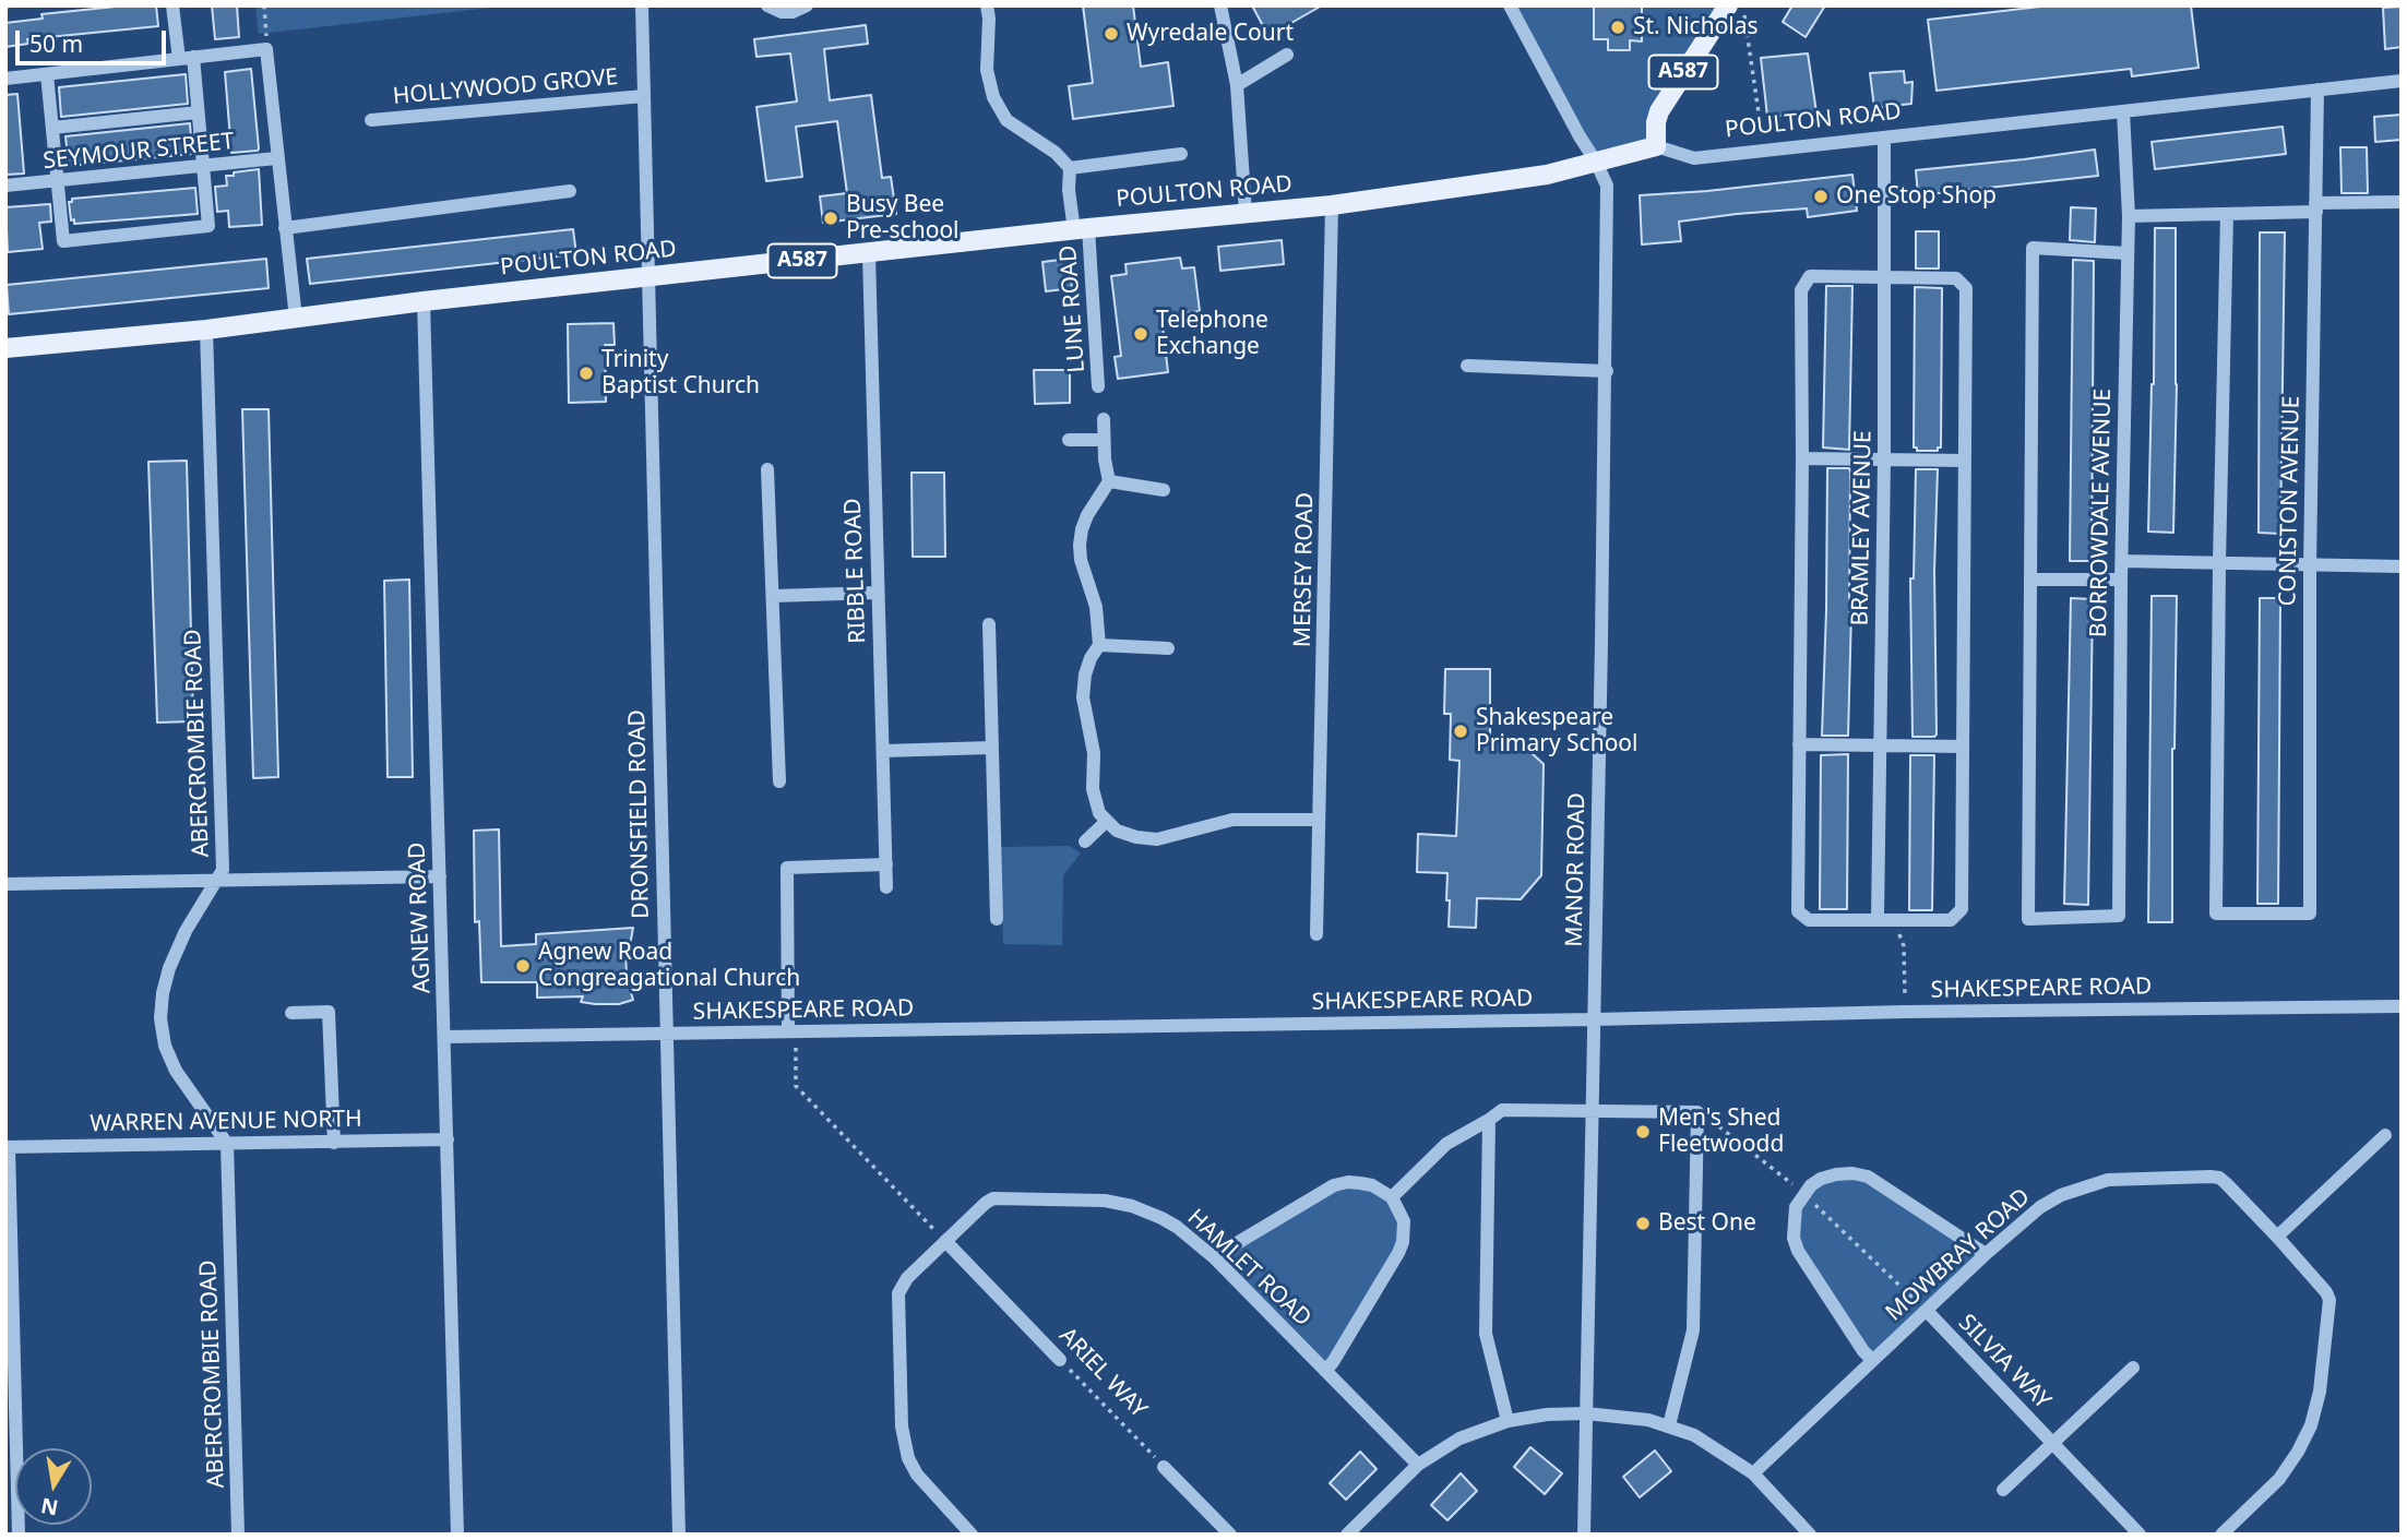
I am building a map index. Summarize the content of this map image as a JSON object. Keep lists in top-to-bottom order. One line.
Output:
{"streets":{"main road":["A587","POULTON ROAD"],"street":["HOLLYWOOD GROVE","SEYMOUR STREET","LUNE ROAD","CONISTON AVENUE","BORROWDALE AVENUE","BRAMLEY AVENUE","MERSEY ROAD","RIBBLE ROAD","ABERCROMBIE ROAD","DRONSFIELD ROAD","MANOR ROAD","AGNEW ROAD","SHAKESPEARE ROAD","WARREN AVENUE NORTH","MOWBRAY ROAD","HAMLET ROAD","SILVIA WAY","ARIEL WAY"]},"crossings":[["A587","POULTON ROAD"],["HOLLYWOOD GROVE","DRONSFIELD ROAD"],["POULTON ROAD","LUNE ROAD"],["POULTON ROAD","CONISTON AVENUE"],["POULTON ROAD","BORROWDALE AVENUE"],["POULTON ROAD","BRAMLEY AVENUE"],["POULTON ROAD","MERSEY ROAD"],["POULTON ROAD","RIBBLE ROAD"],["POULTON ROAD","ABERCROMBIE ROAD"],["POULTON ROAD","DRONSFIELD ROAD"],["POULTON ROAD","MANOR ROAD"],["POULTON ROAD","AGNEW ROAD"],["ABERCROMBIE ROAD","WARREN AVENUE NORTH"],["DRONSFIELD ROAD","SHAKESPEARE ROAD"],["MANOR ROAD","SHAKESPEARE ROAD"],["AGNEW ROAD","SHAKESPEARE ROAD"],["AGNEW ROAD","WARREN AVENUE NORTH"],["MOWBRAY ROAD","SILVIA WAY"],["HAMLET ROAD","ARIEL WAY"]],"places":["St. Nicholas","Wyredale Court","One Stop Shop","Busy Bee Pre-school","Telephone Exchange","Trinity Baptist Church","Shakespeare Primary School","Agnew Road Congreagational Church","Men's Shed Fleetwoodd","Best One"],"scale_bar":"50 m","north":"bottom"}
